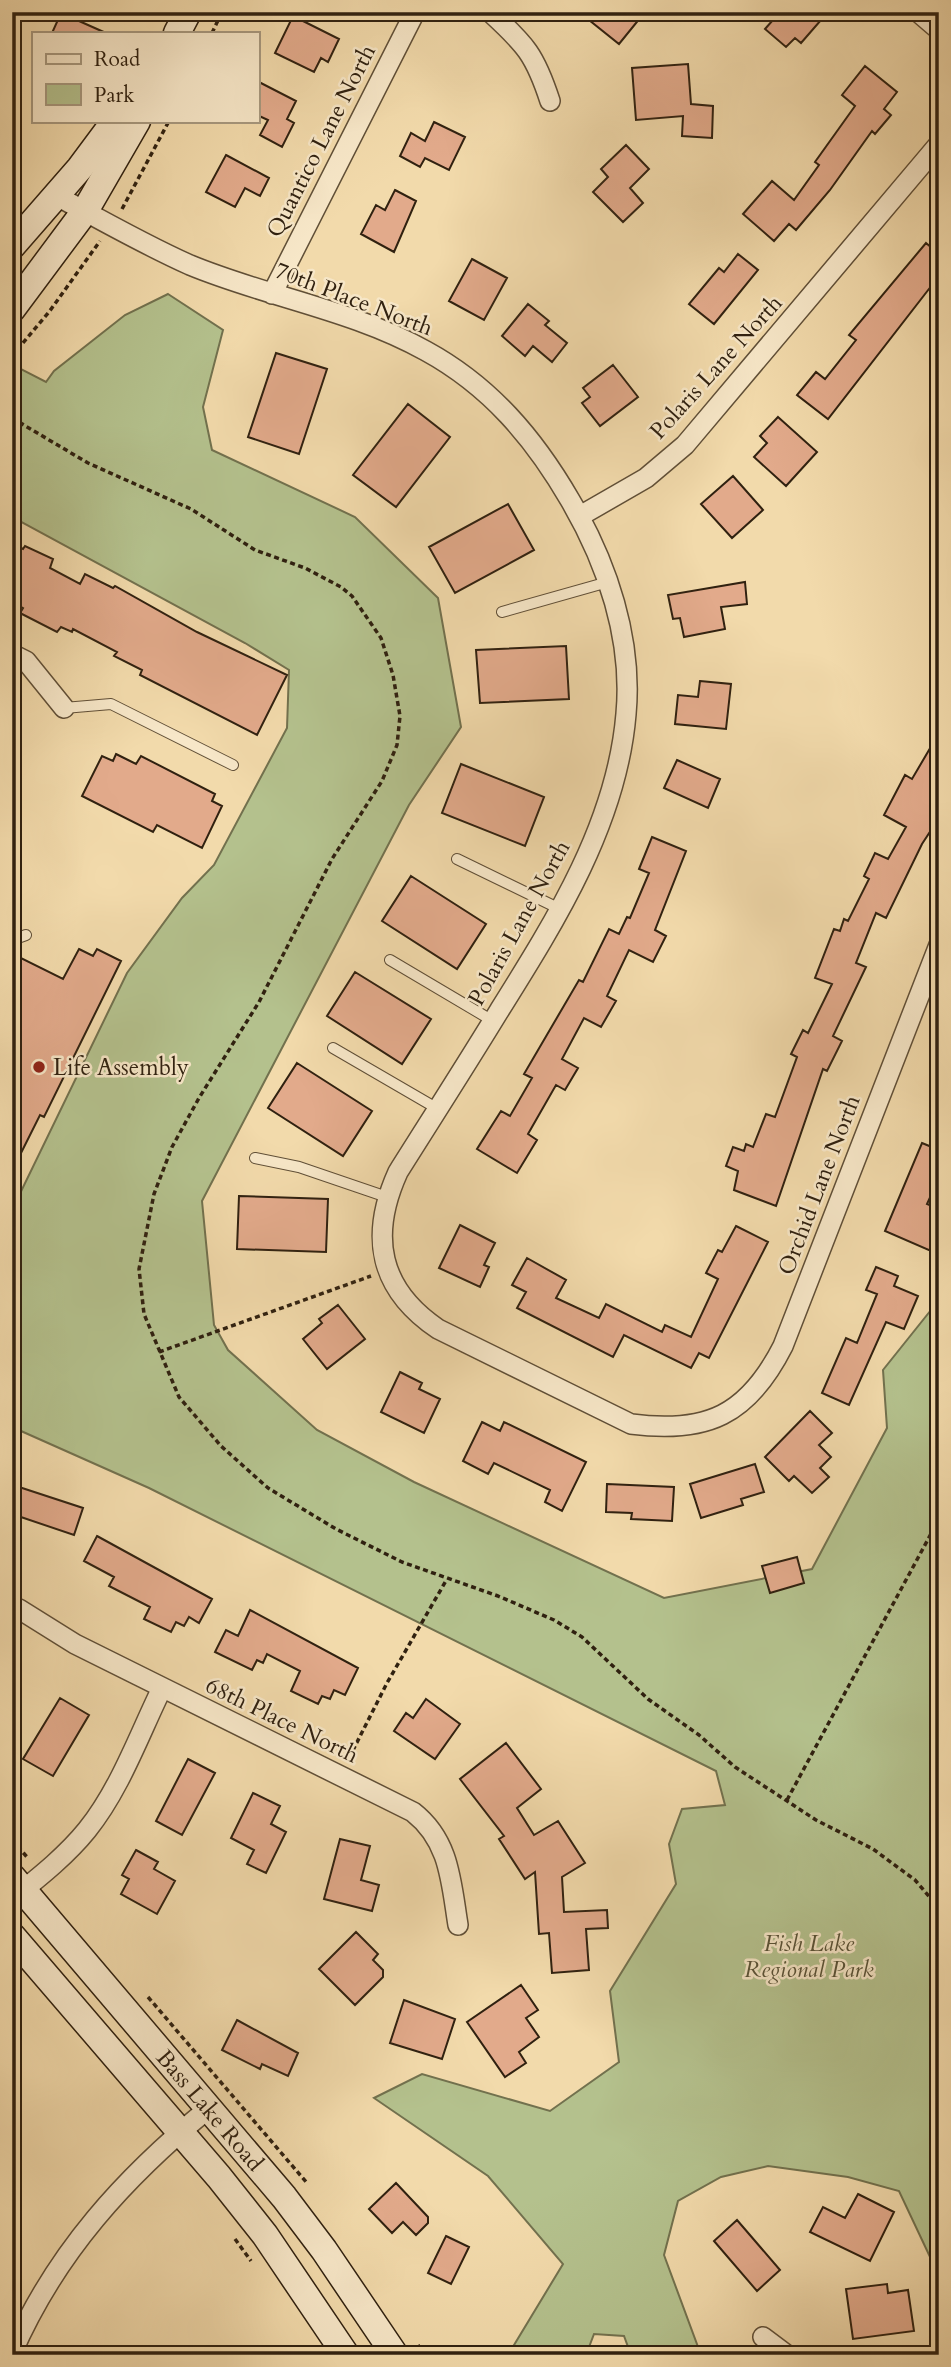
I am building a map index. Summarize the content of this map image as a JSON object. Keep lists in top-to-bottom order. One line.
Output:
{"streets":{"main road":["Bass Lake Road"],"street":["Quantico Lane North","70th Place North","Polaris Lane North","Orchid Lane North","68th Place North"]},"crossings":[["Quantico Lane North","70th Place North"],["70th Place North","Polaris Lane North"],["Polaris Lane North","Orchid Lane North"]],"parks":["Fish Lake Regional Park"],"places":["Life Assembly"],"legend":["Road","Park"]}
